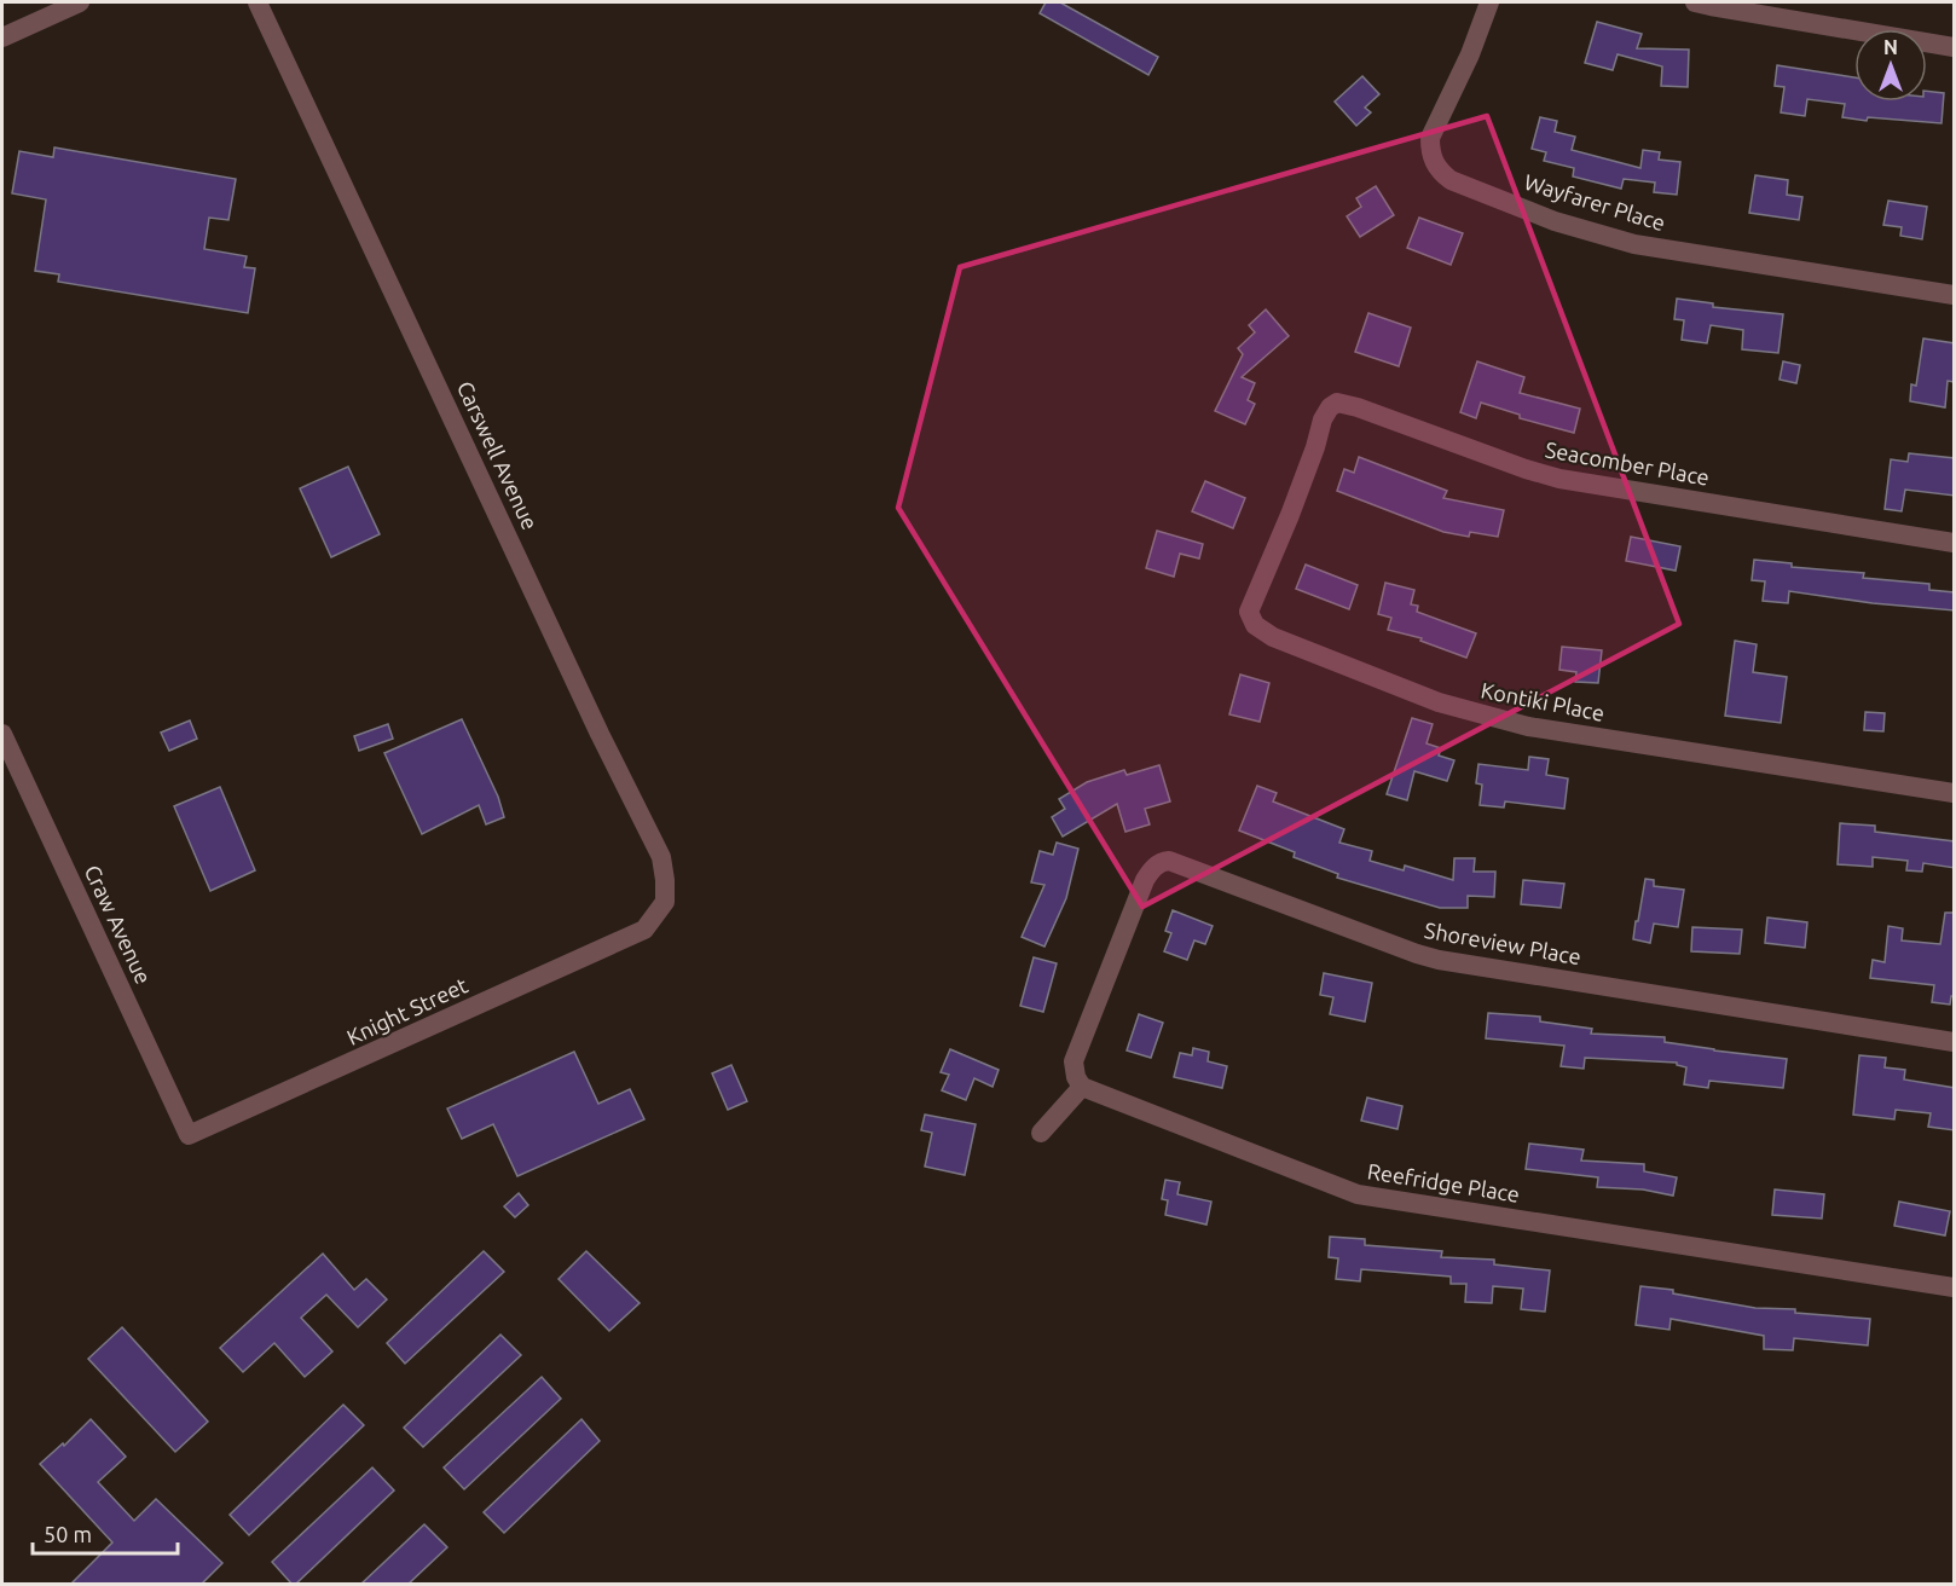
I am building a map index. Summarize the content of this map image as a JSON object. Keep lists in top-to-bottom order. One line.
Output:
{"streets":{"street":["Wayfarer Place","Carswell Avenue","Seacomber Place","Kontiki Place","Craw Avenue","Shoreview Place","Knight Street","Reefridge Place"]},"crossings":[["Carswell Avenue","Knight Street"],["Seacomber Place","Kontiki Place"],["Craw Avenue","Knight Street"],["Shoreview Place","Reefridge Place"]],"scale_bar":"50 m","north":"top"}
